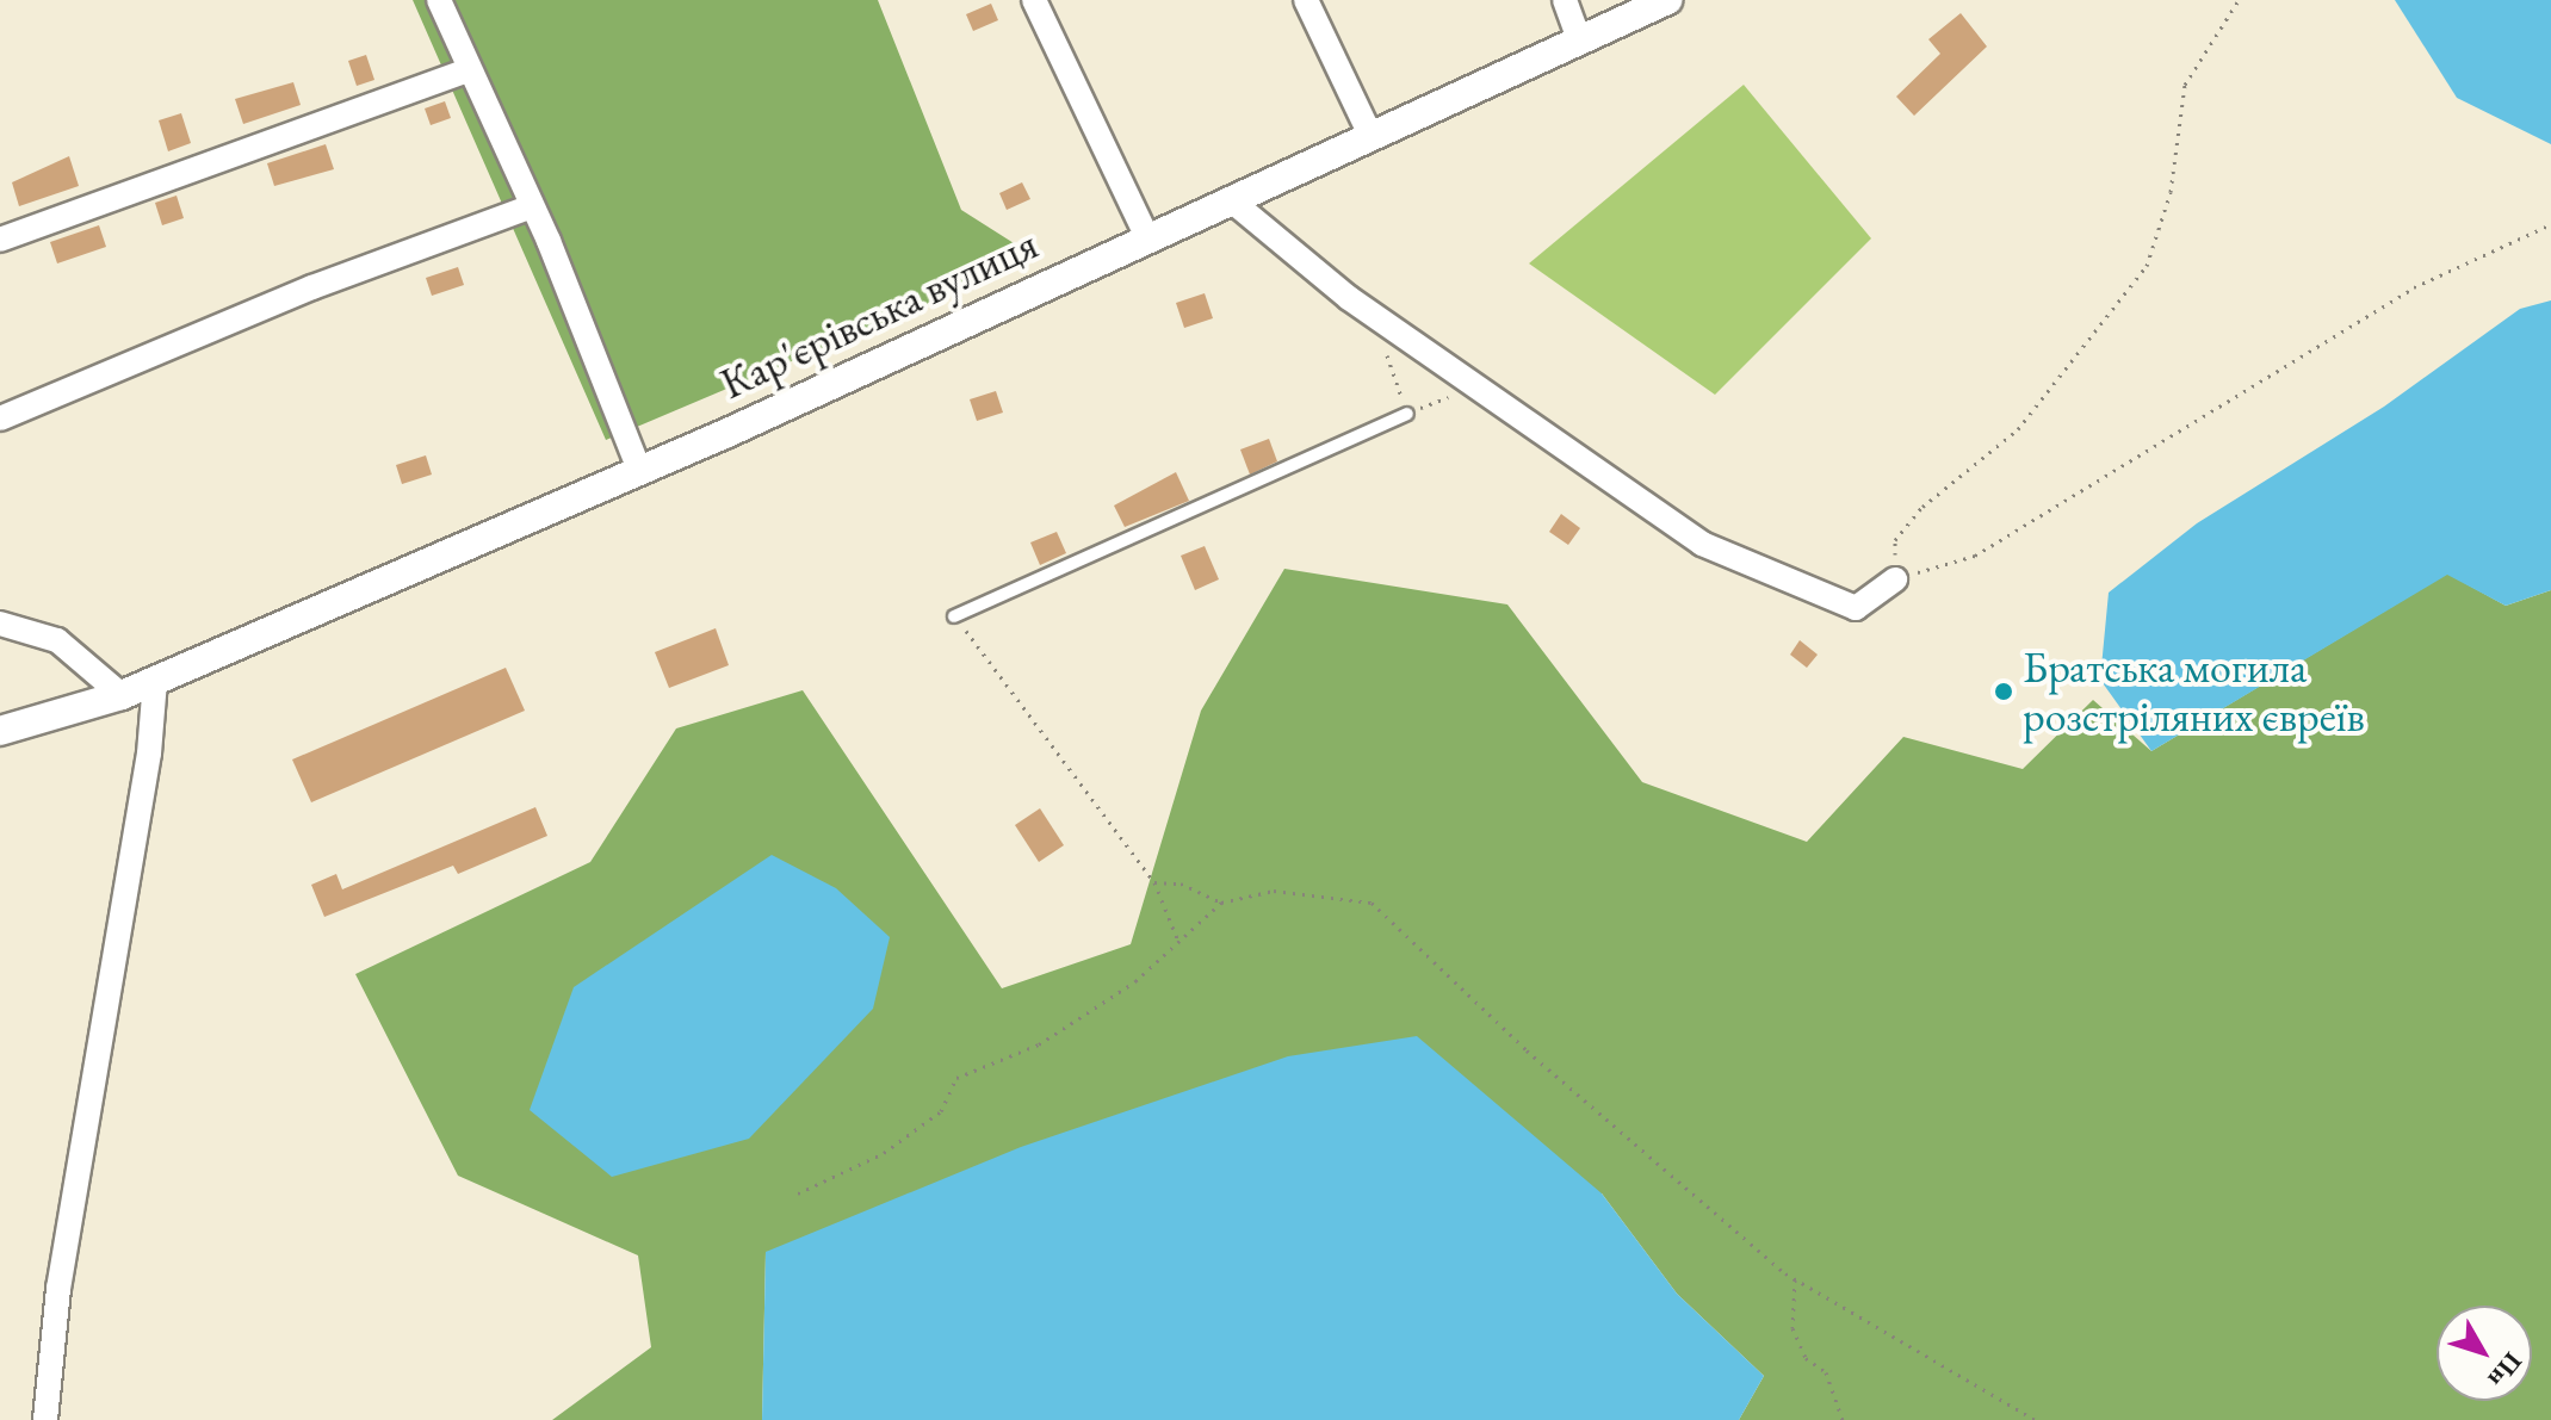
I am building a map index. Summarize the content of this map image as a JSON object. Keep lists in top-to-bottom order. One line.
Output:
{"streets":{"street":["Кар'єрівська вулиця"]},"places":["Братська могила розстріляних євреїв"],"north":"bottom right"}
